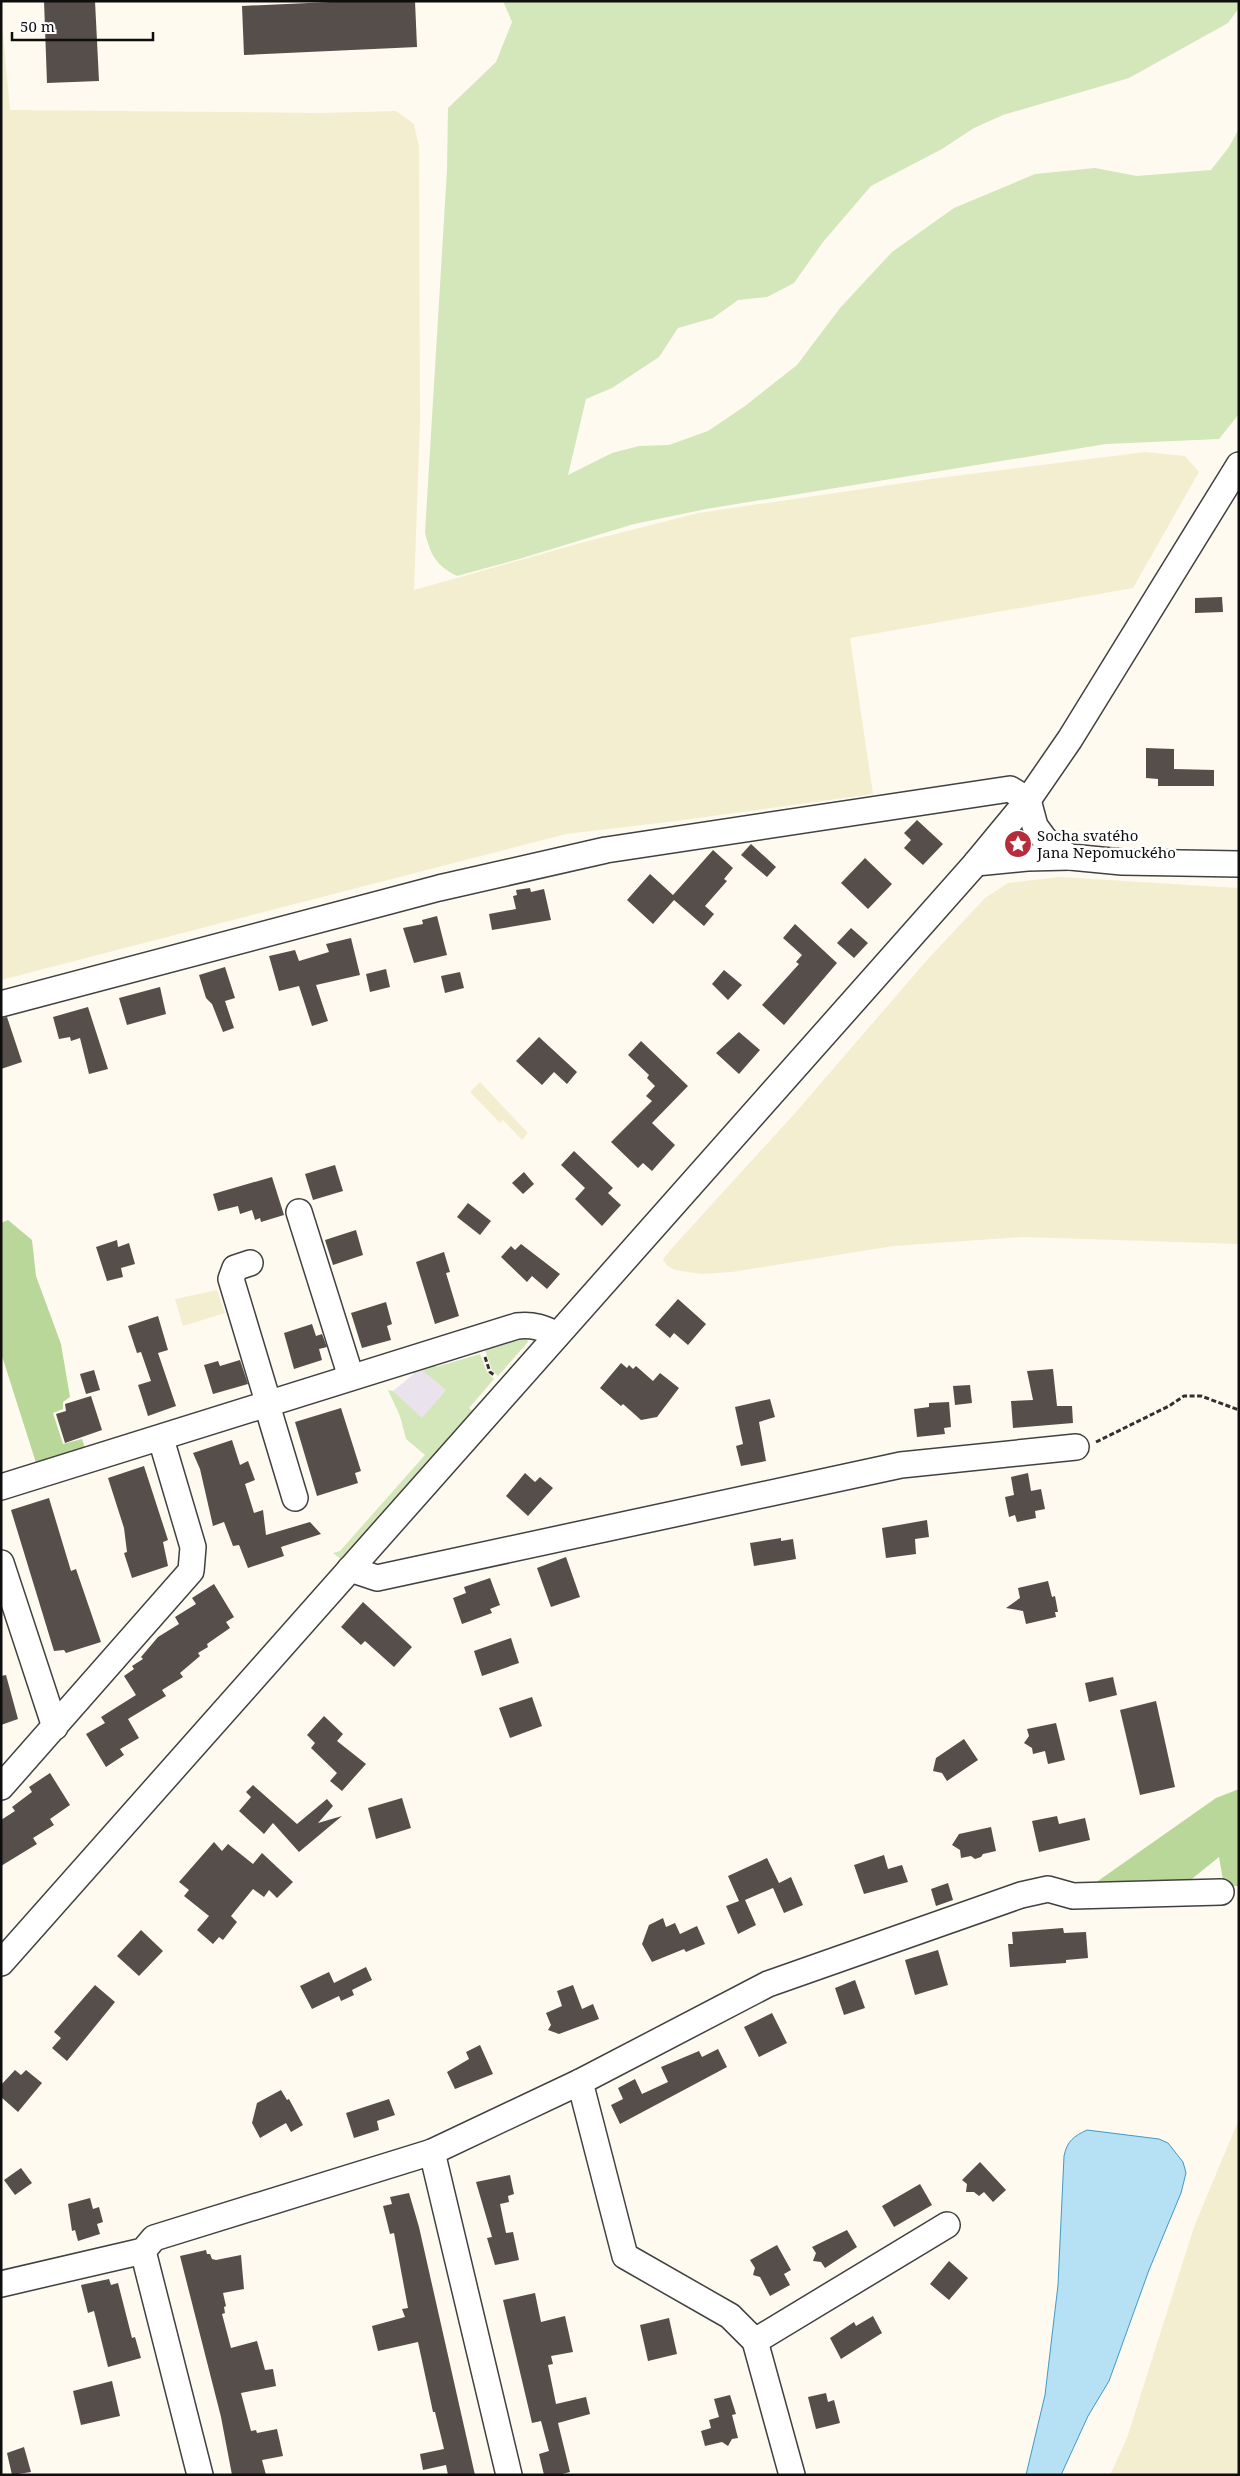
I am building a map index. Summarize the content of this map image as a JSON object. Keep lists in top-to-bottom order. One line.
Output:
{"places":{"place":["Socha svatého Jana Nepomuckého"]},"scale_bar":"50 m"}
